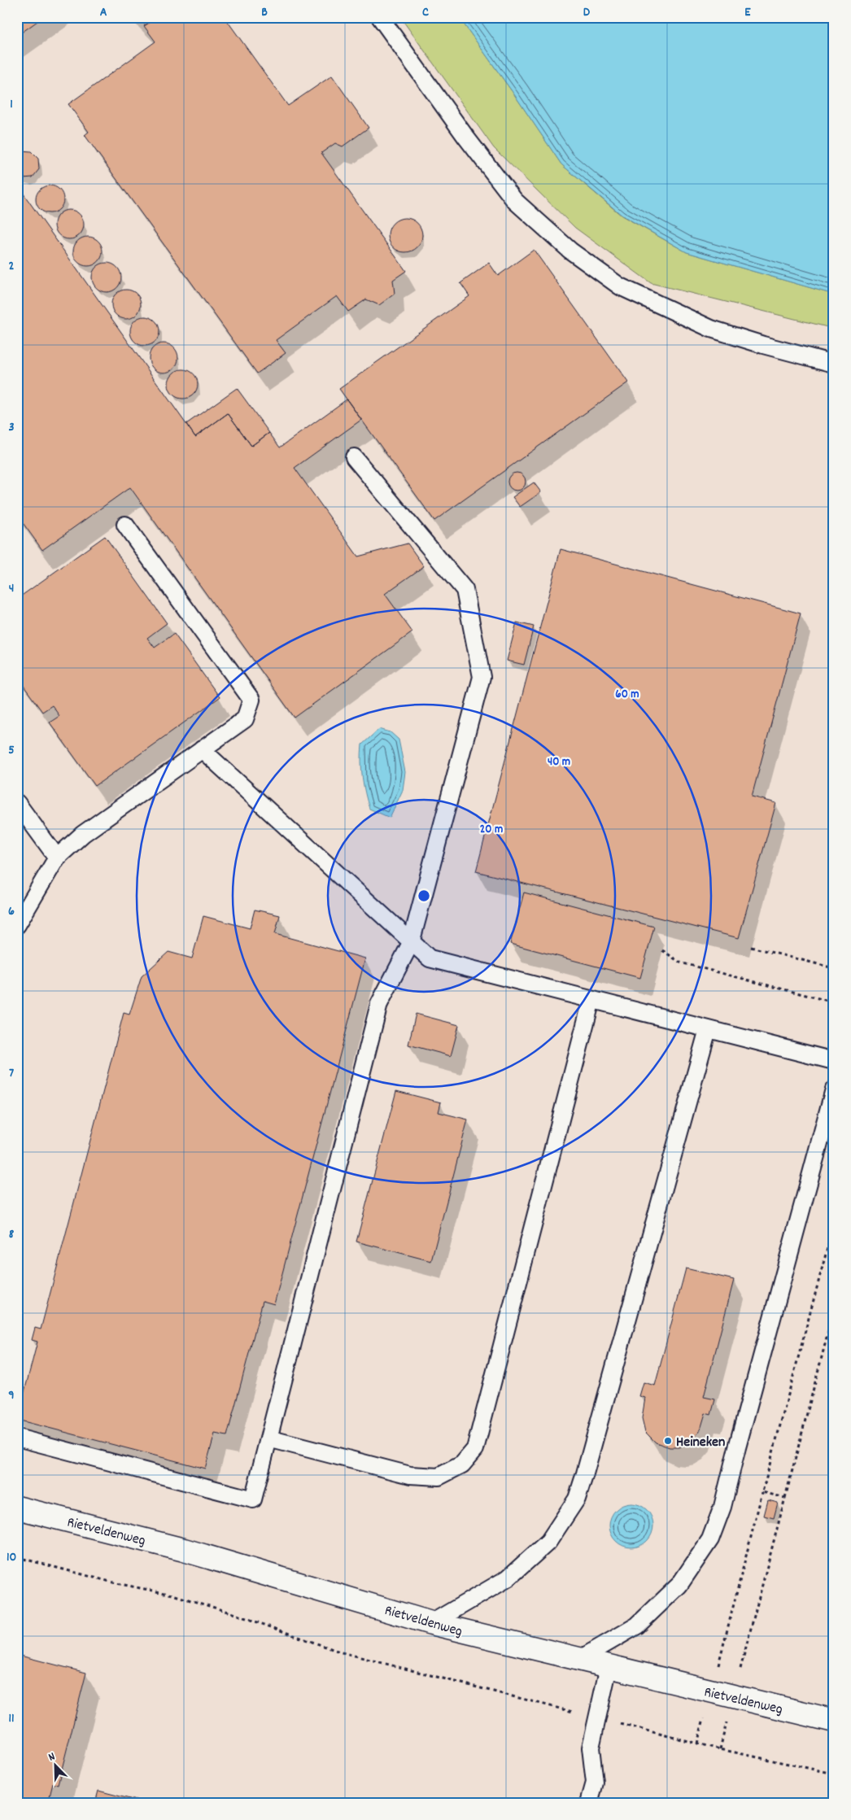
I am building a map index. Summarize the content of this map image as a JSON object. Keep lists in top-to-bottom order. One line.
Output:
{"streets":{"street":["Rietveldenweg"]},"places":["Heineken"],"north":"top left","grid":{"columns":["A","B","C","D","E"],"rows":["1","2","3","4","5","6","7","8","9","10","11"]},"rings":["60 m","40 m","20 m"]}
